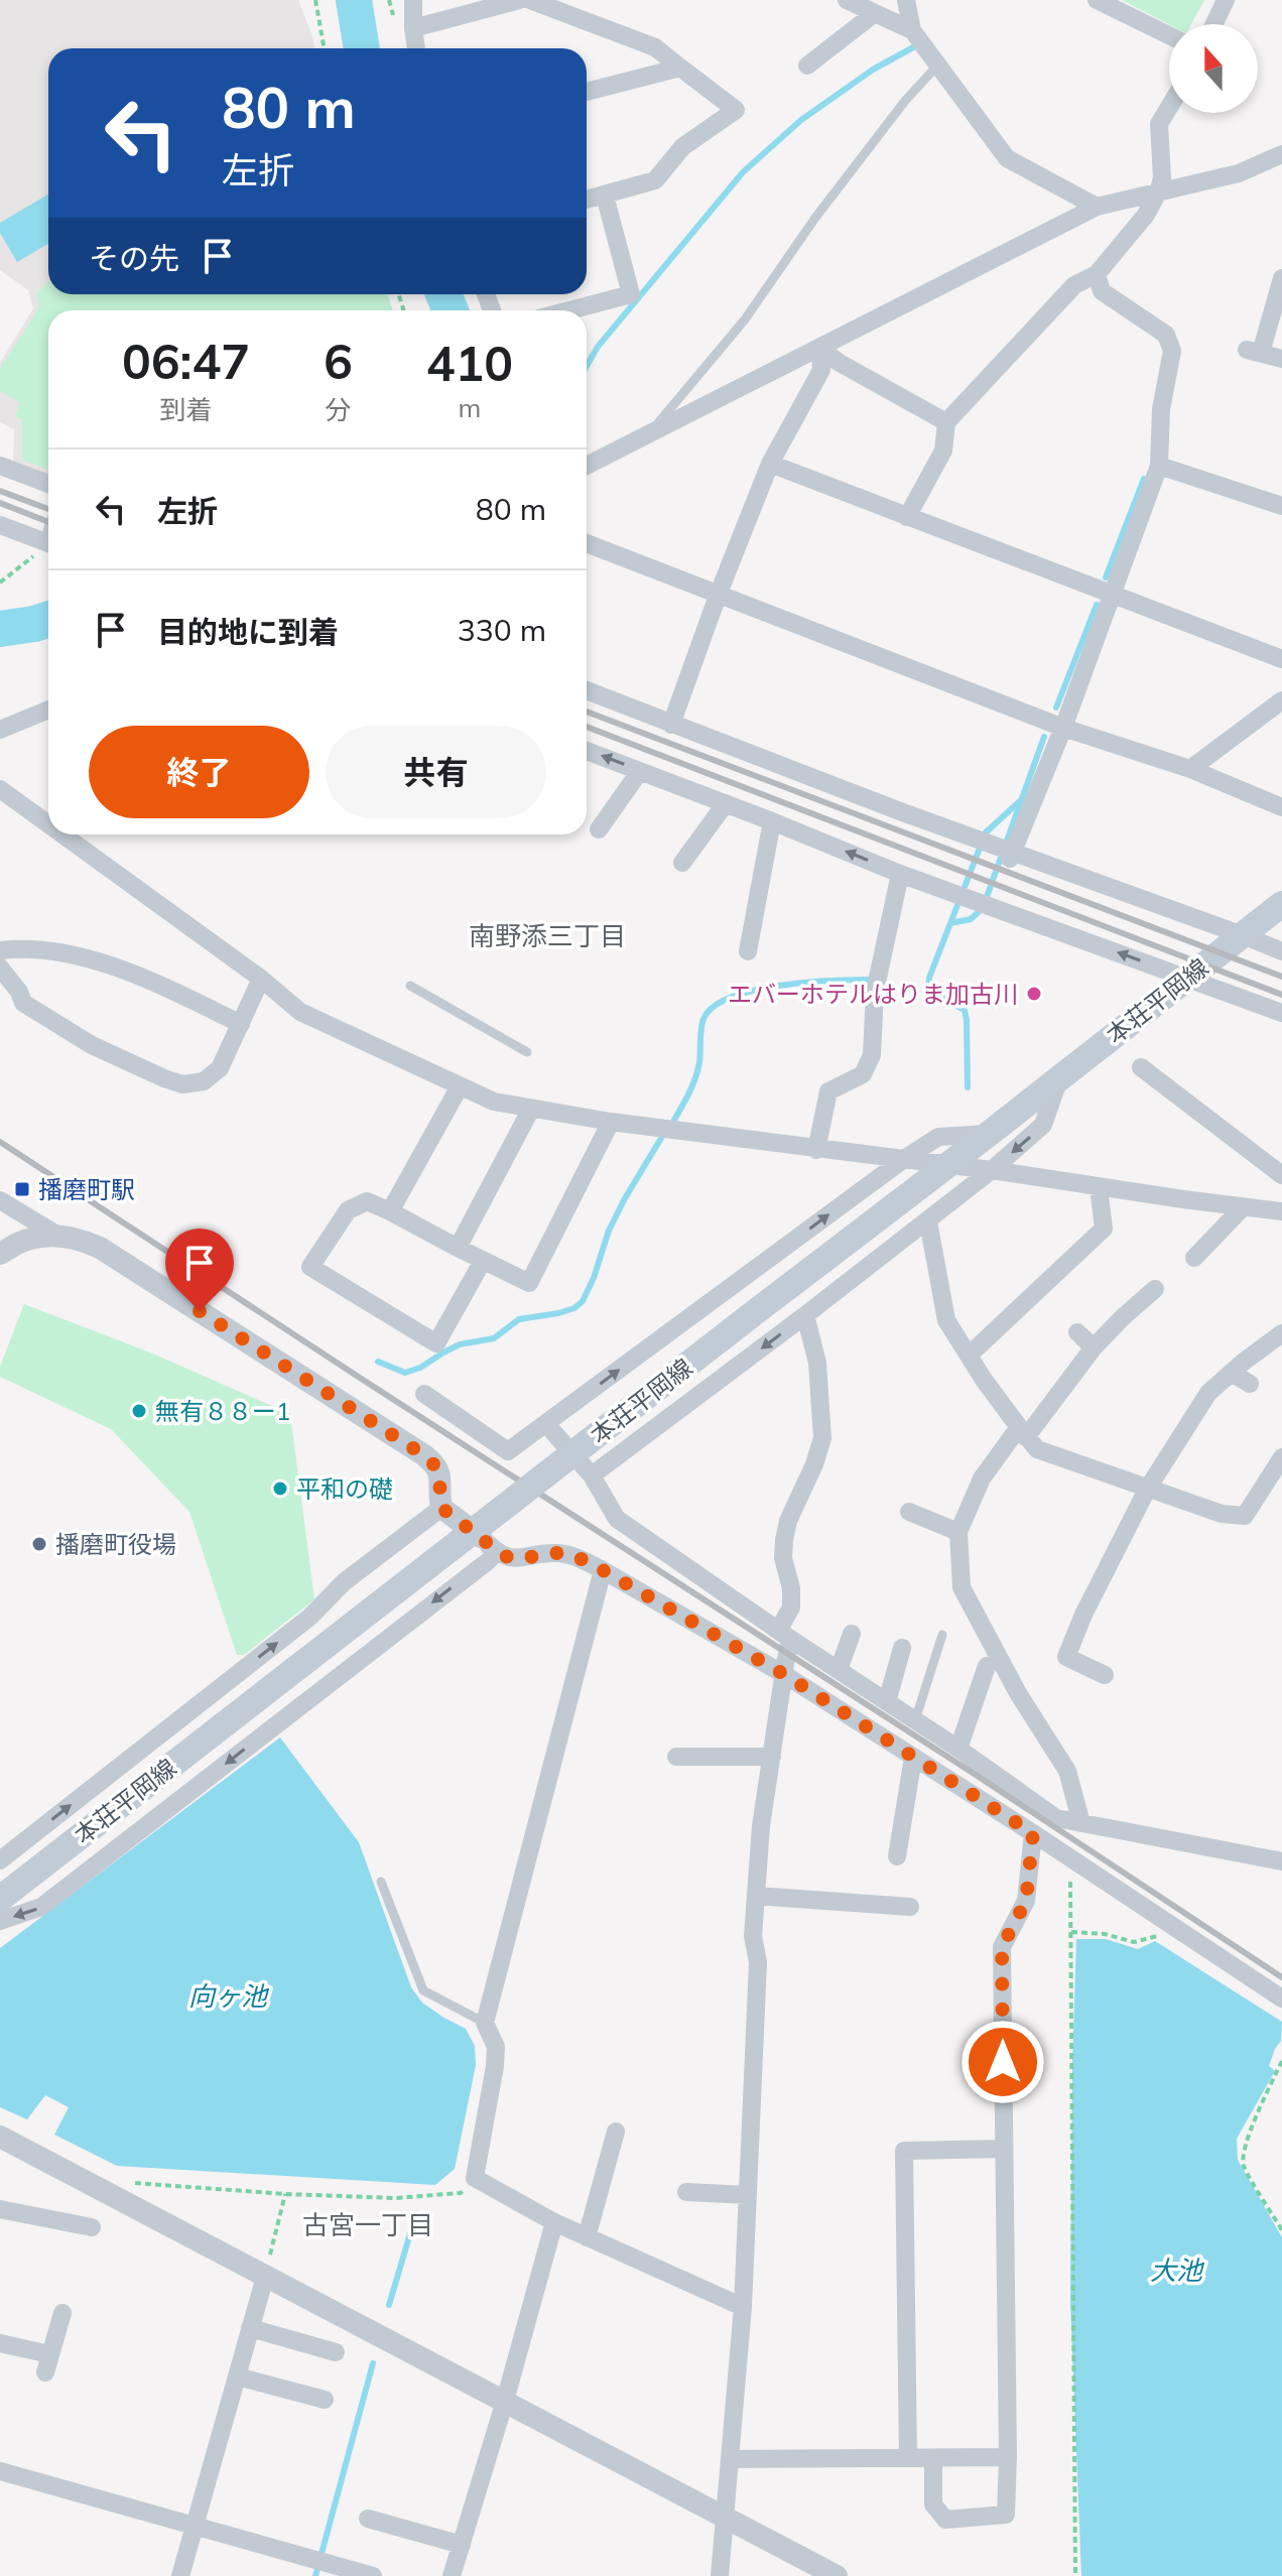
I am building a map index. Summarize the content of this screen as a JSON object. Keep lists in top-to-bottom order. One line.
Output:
{"streets":{"main road":["本荘平岡線"]},"districts":["南野添三丁目","古宮一丁目"],"water":["向ヶ池","大池"],"places":{"other":["エバーホテルはりま加古川","無有８８ー1","平和の礎","播磨町役場"],"transit":["播磨町駅"]},"north":"top","page":{"turn":["80 m","左折"],"then":"その先","eta":["06:47","到着","6","分","410","m"],"list":[{"name":"左折","value":"80 m"},{"name":"目的地に到着","value":"330 m"}],"buttons":["終了","共有"]}}
